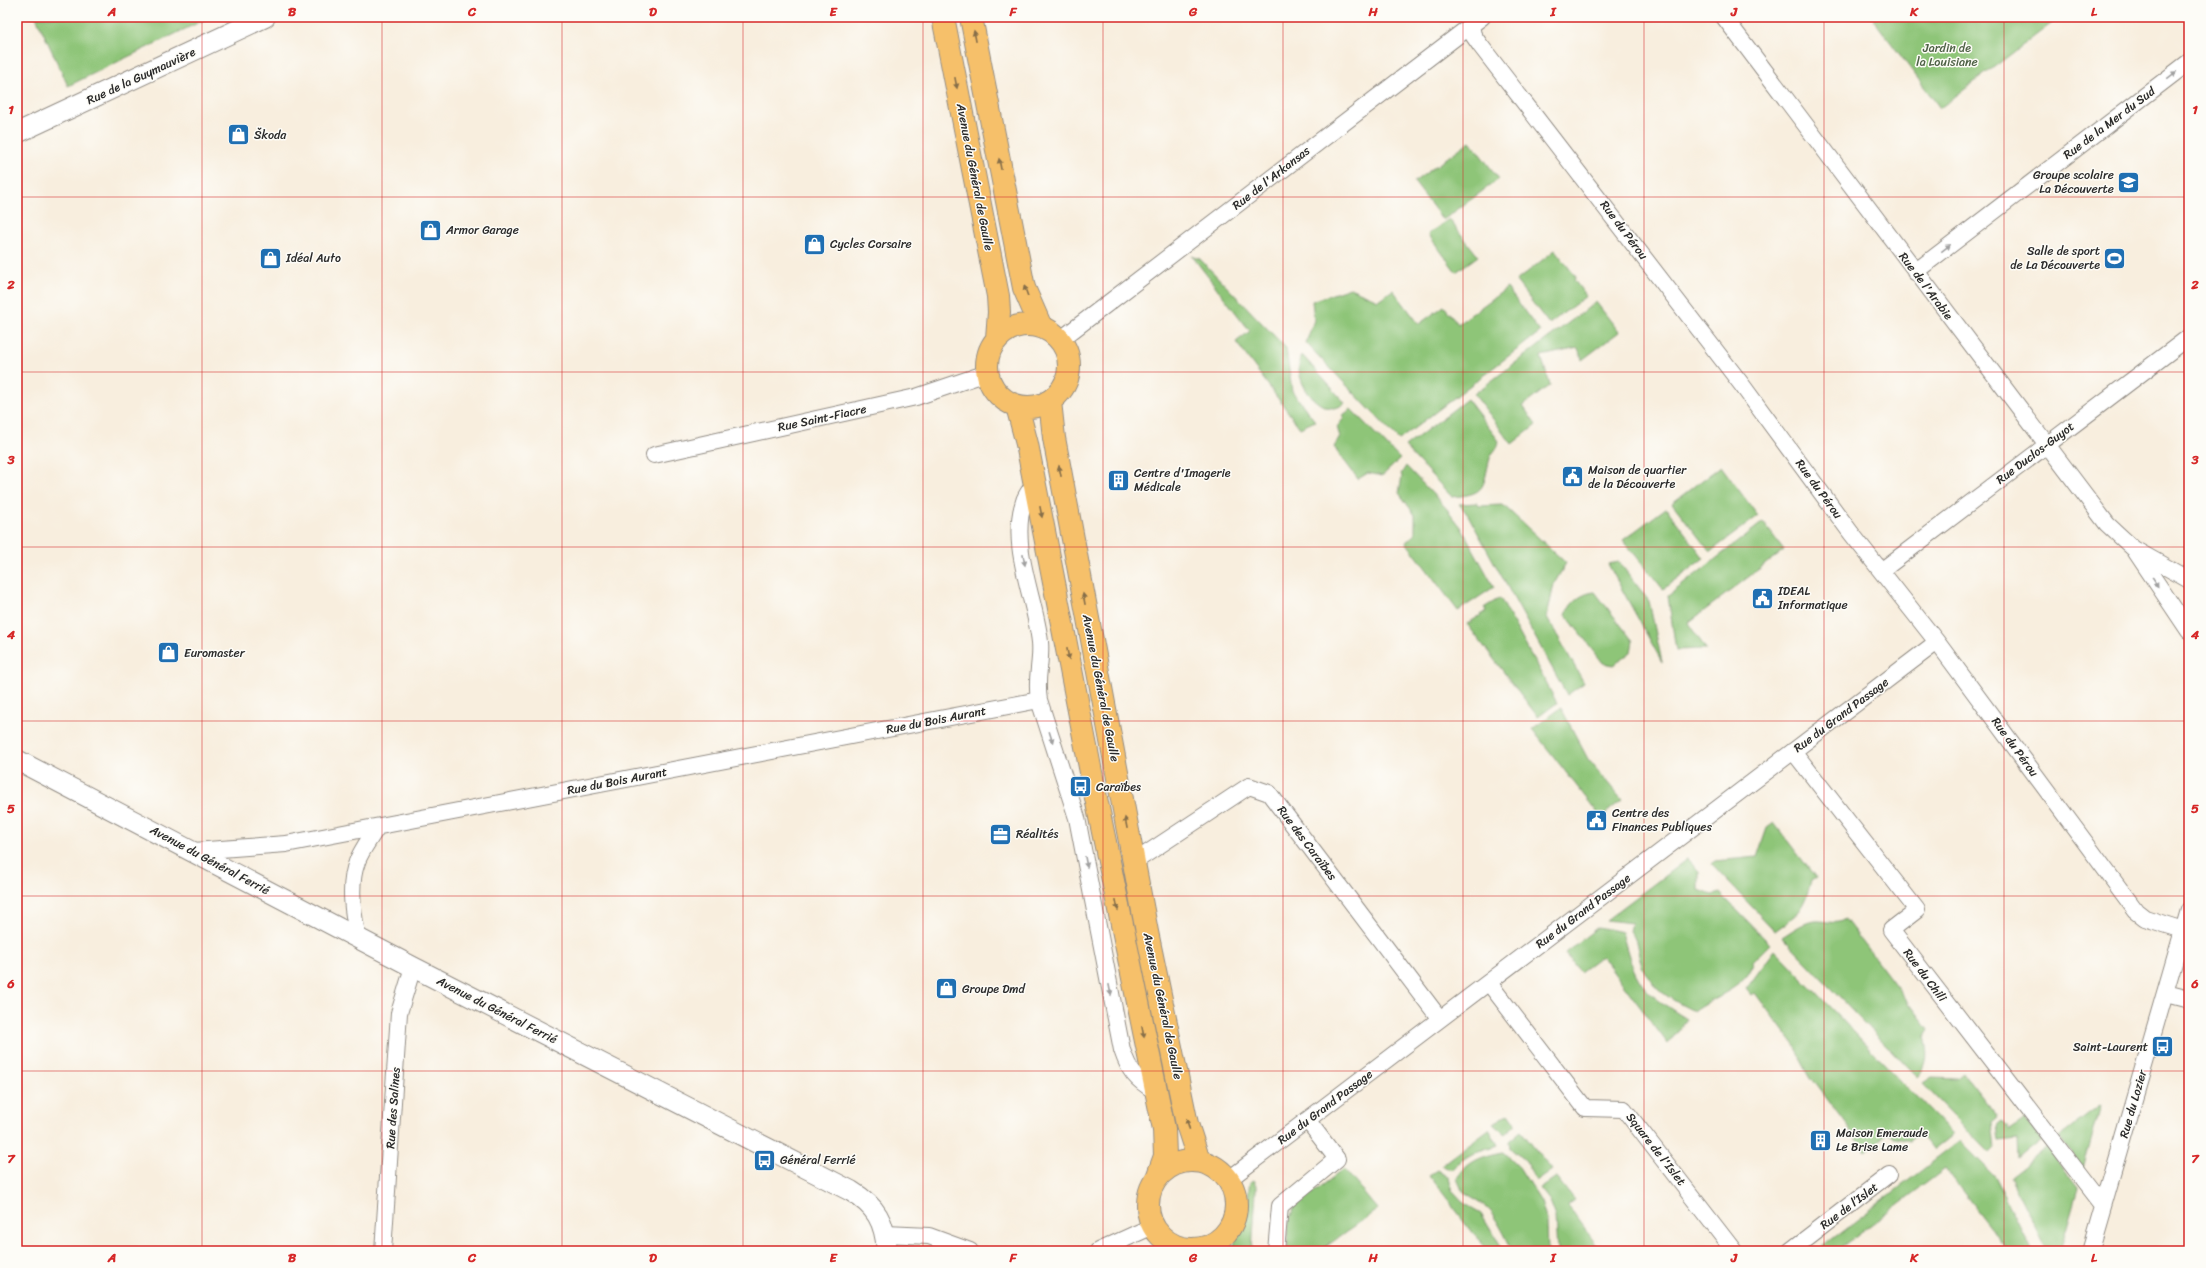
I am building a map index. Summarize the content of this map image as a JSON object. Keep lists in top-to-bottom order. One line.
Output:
{"streets":{"main road":["Avenue du Général de Gaulle"],"street":["Rue de la Guymauvière","Rue de la Mer du Sud","Rue de l'Arkansas","Rue du Pérou","Rue de l'Arabie","Rue Saint-Fiacre","Rue Duclos-Guyot","Rue du Grand Passage","Rue du Bois Aurant","Rue des Caraïbes","Avenue du Général Ferrié","Rue du Chili","Rue du Lozier","Rue des Salines","Square de l'Islet","Rue de l’Islet"]},"crossings":[["Rue de la Mer du Sud","Rue de l'Arabie"],["Avenue du Général de Gaulle","Rue de l'Arkansas"],["Avenue du Général de Gaulle","Rue Saint-Fiacre"],["Avenue du Général de Gaulle","Rue du Grand Passage"],["Avenue du Général de Gaulle","Rue des Caraïbes"],["Rue de l'Arkansas","Rue du Pérou"],["Rue de l'Arkansas","Rue Saint-Fiacre"],["Rue du Pérou","Rue Duclos-Guyot"],["Rue du Pérou","Rue du Grand Passage"],["Rue du Pérou","Rue du Lozier"],["Rue de l'Arabie","Rue Duclos-Guyot"],["Rue du Grand Passage","Rue des Caraïbes"],["Rue du Grand Passage","Rue du Chili"],["Rue du Grand Passage","Square de l'Islet"],["Rue du Bois Aurant","Avenue du Général Ferrié"],["Avenue du Général Ferrié","Rue des Salines"],["Rue du Chili","Rue du Lozier"]],"one_way":["Rue de la Mer du Sud"],"parks":["Jardin de la Louisiane"],"places":{"shop":["Škoda","Armor Garage","Cycles Corsaire","Idéal Auto","Euromaster","Groupe Dmd"],"school or university":["Groupe scolaire La Découverte"],"sports":["Salle de sport de La Découverte"],"public building":["Maison de quartier de la Découverte","IDEAL Informatique","Centre des Finances Publiques"],"building":["Centre d'Imagerie Médicale","Maison Emeraude Le Brise Lame"],"bus stop":["Caraïbes","Saint-Laurent","Général Ferrié"],"office":["Réalités"]},"grid":{"columns":["A","B","C","D","E","F","G","H","I","J","K","L"],"rows":["1","2","3","4","5","6","7"]}}
